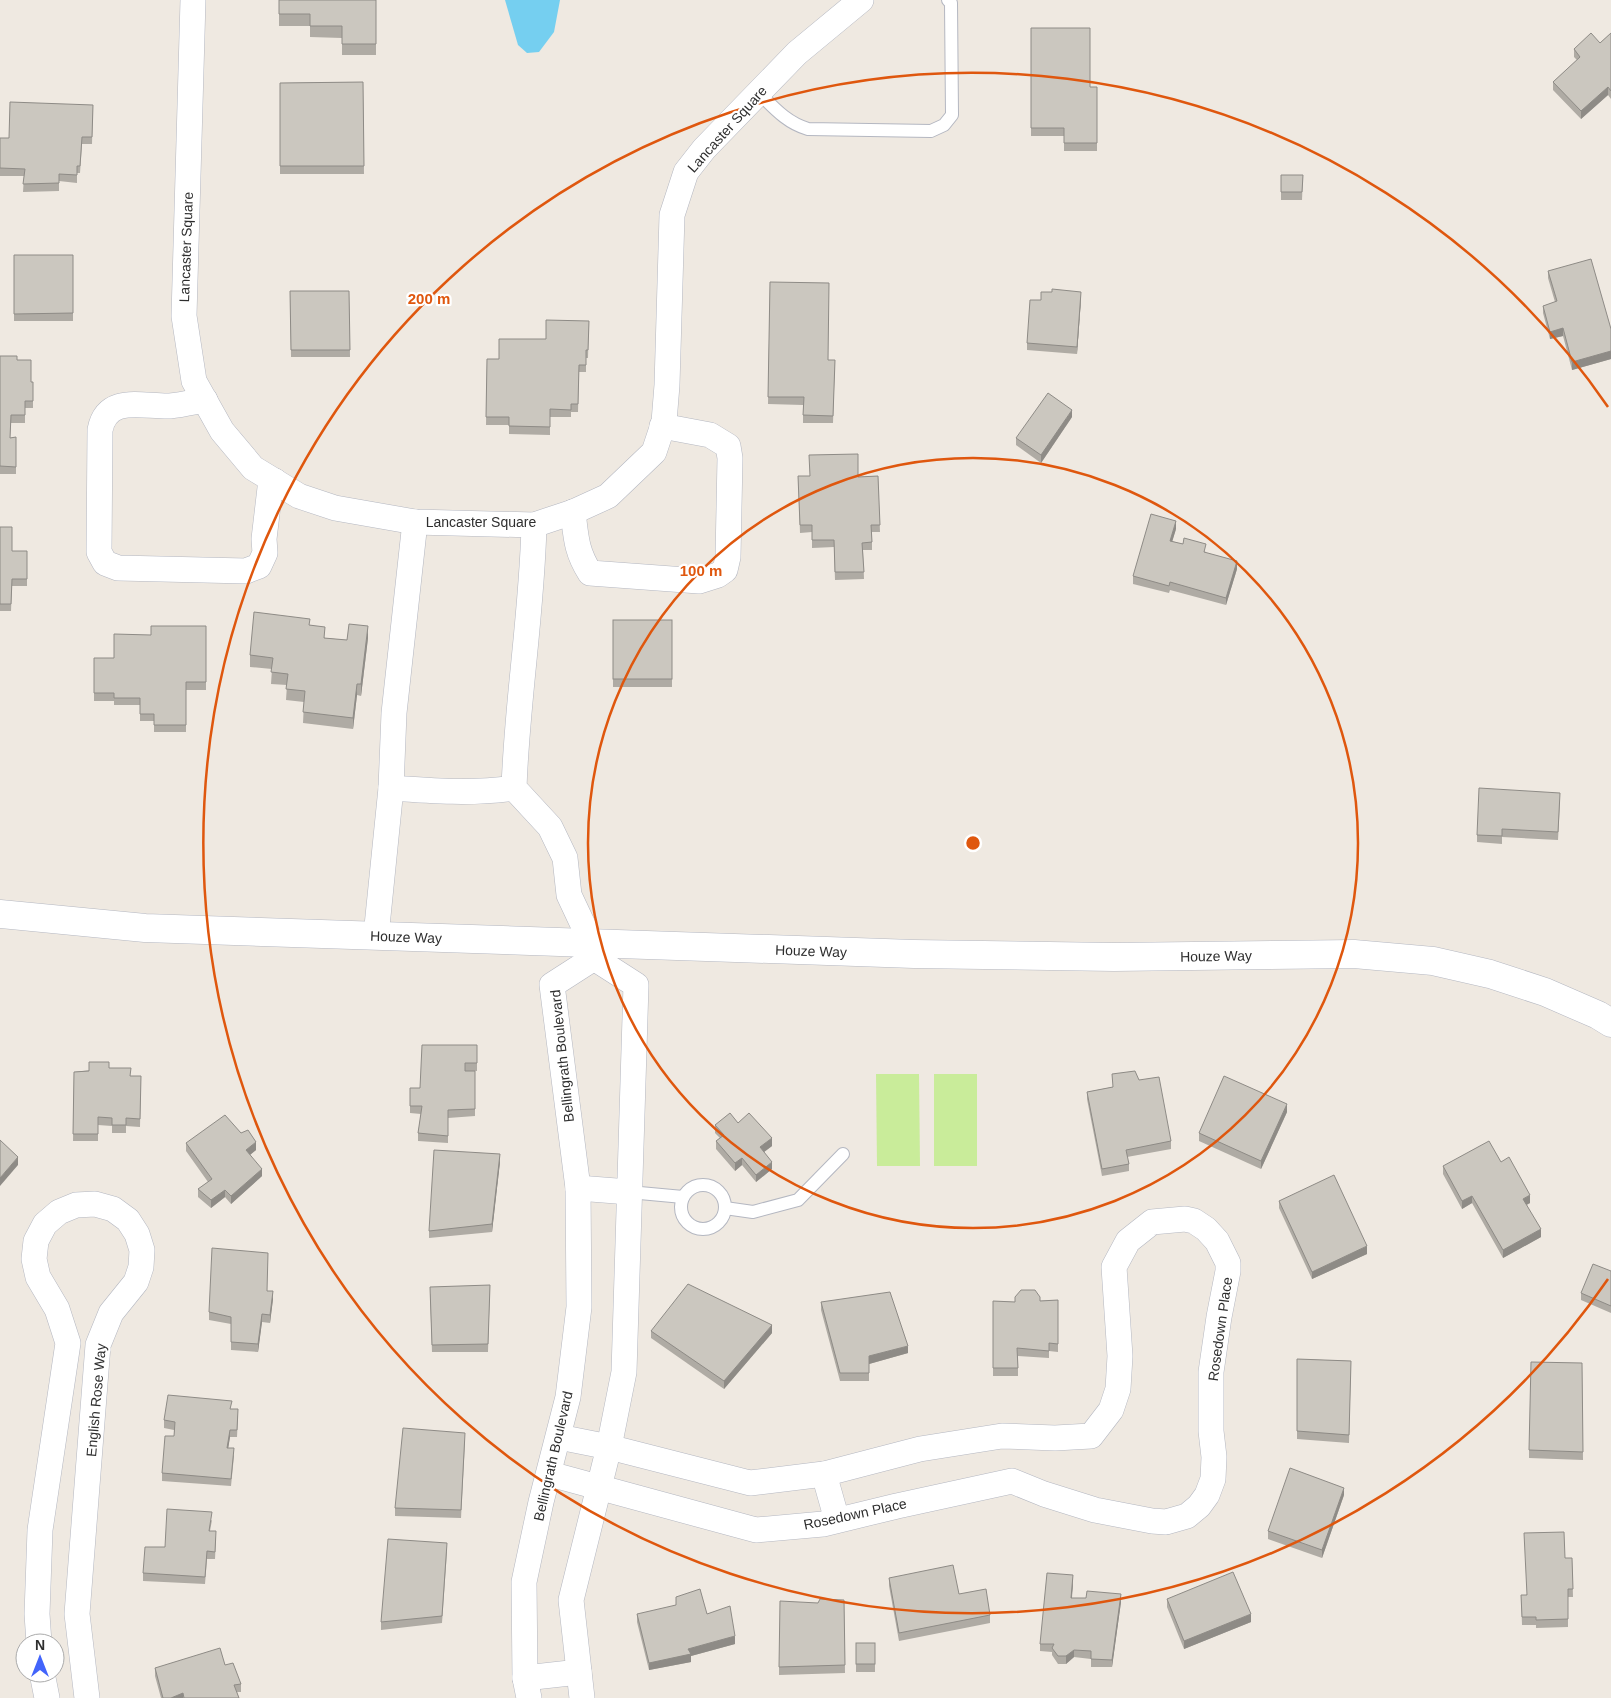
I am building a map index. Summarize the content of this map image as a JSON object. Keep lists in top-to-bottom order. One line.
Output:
{"streets":{"street":["Lancaster Square","Houze Way","Bellingrath Boulevard","Rosedown Place","English Rose Way"]},"crossings":[["Houze Way","Bellingrath Boulevard"],["Bellingrath Boulevard","Rosedown Place"]],"north":"top","rings":["200 m","100 m"]}
